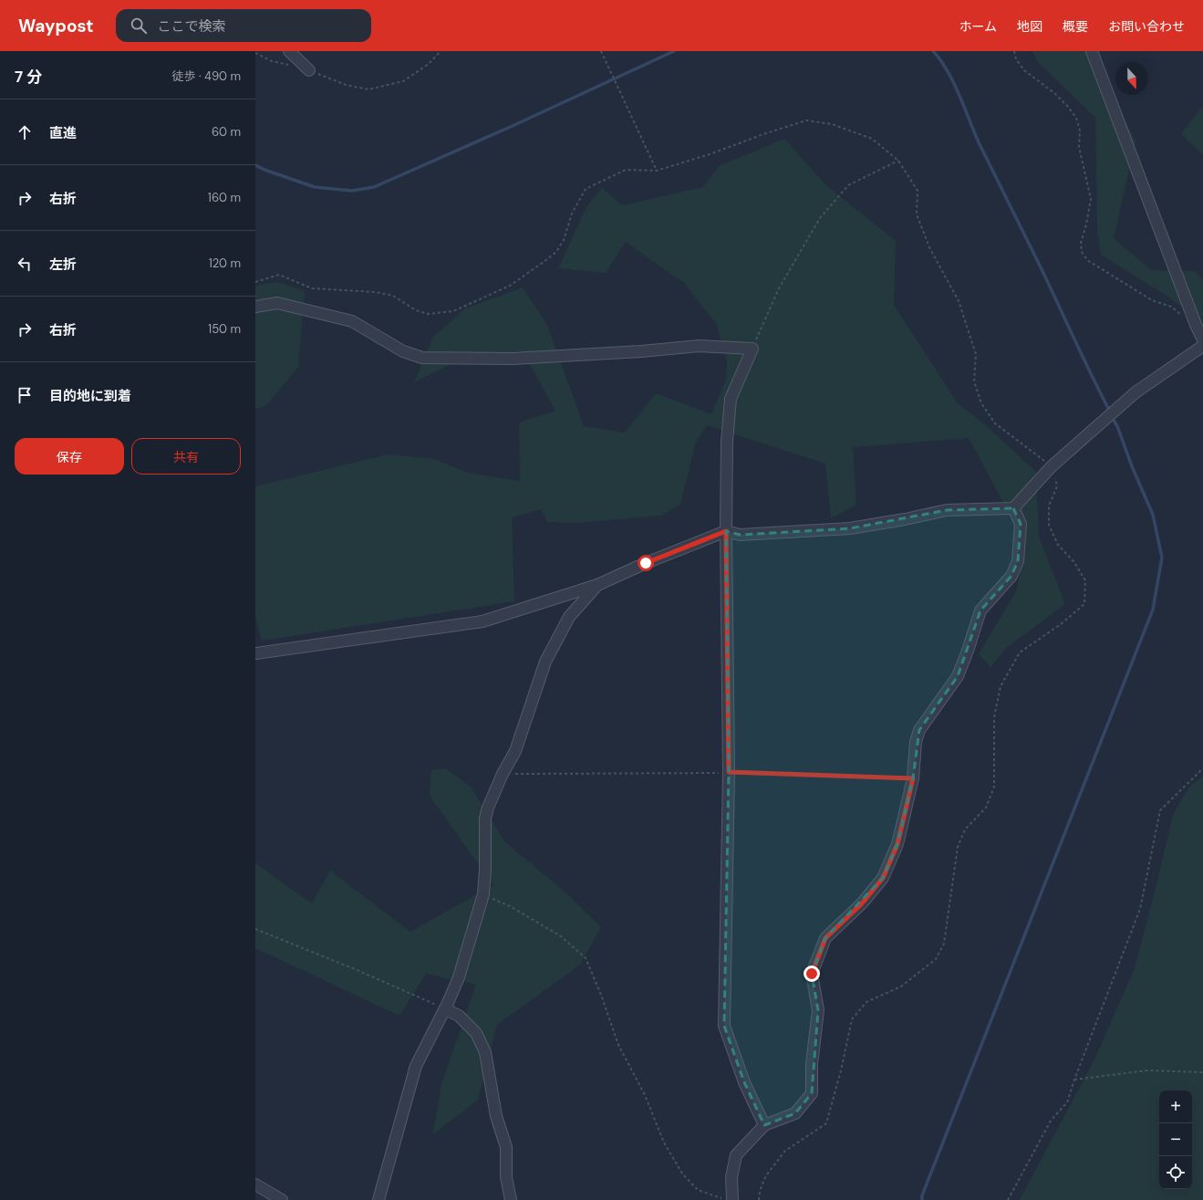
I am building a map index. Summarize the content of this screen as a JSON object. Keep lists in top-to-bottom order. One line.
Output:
{"north":"bottom","page":{"header":"Waypost","search":"ここで検索","nav":["ホーム","地図","概要","お問い合わせ"],"heading":["7 分","徒歩 · 490 m"],"list":[["直進","60 m"],["右折","160 m"],["左折","120 m"],["右折","150 m"],"目的地に到着"],"buttons":["保存","共有"],"map_buttons":["+","−"]}}
